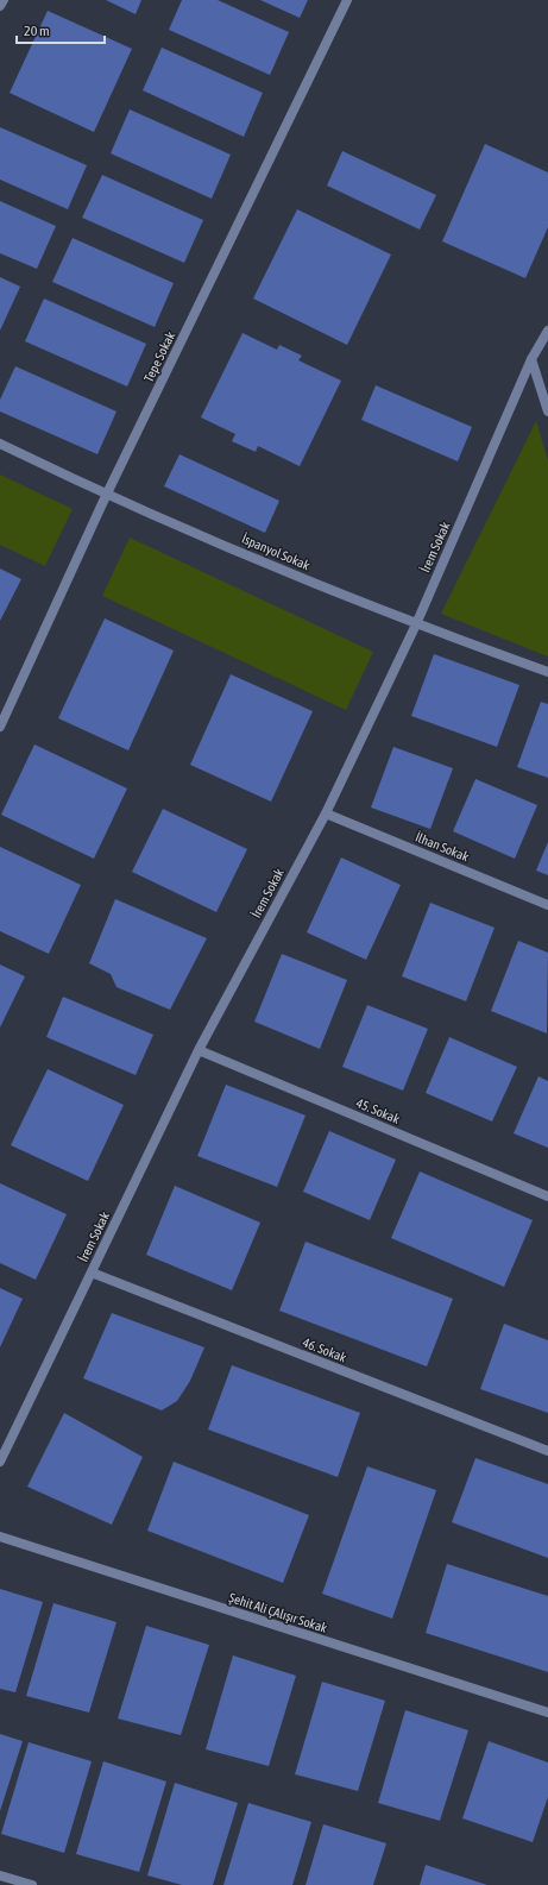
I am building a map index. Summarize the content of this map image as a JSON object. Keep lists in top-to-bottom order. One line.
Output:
{"streets":{"street":["Tepe Sokak","İrem Sokak","İspanyol Sokak","İlhan Sokak","45. Sokak","46. Sokak","Şehit Ali ÇAlışır Sokak"]},"crossings":[["Tepe Sokak","İspanyol Sokak"],["İrem Sokak","İspanyol Sokak"],["İrem Sokak","İlhan Sokak"],["İrem Sokak","45. Sokak"],["İrem Sokak","46. Sokak"]],"scale_bar":"20 m"}
